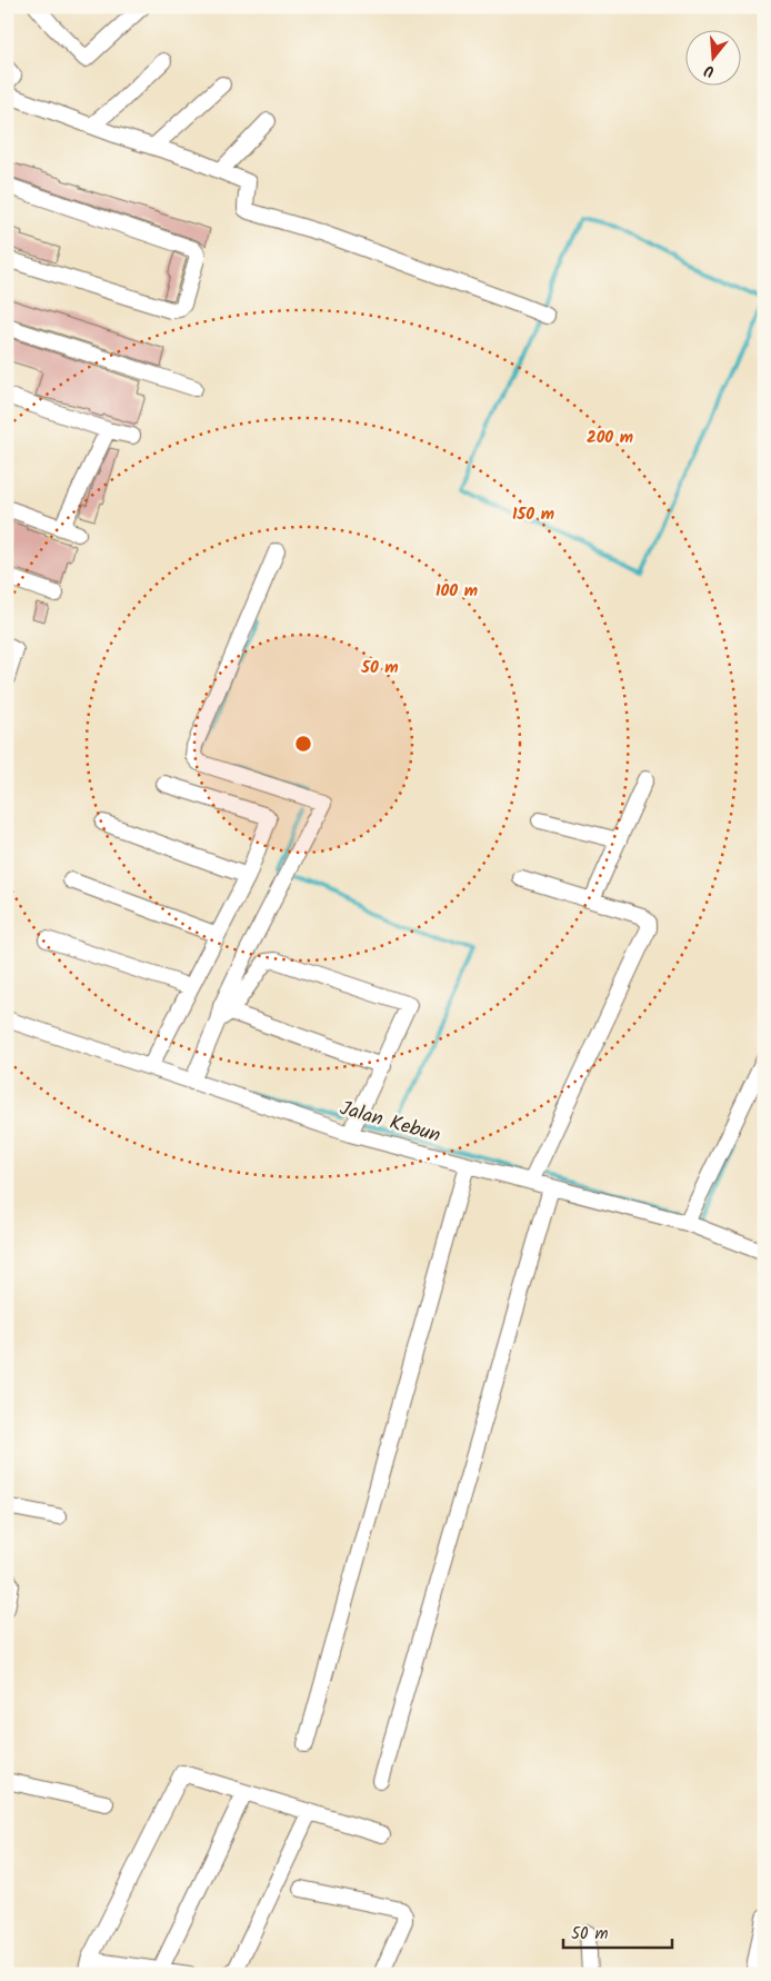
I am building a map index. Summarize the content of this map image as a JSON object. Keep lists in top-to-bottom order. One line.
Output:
{"streets":{"street":["Jalan Kebun"]},"scale_bar":"50 m","north":"bottom","rings":["200 m","150 m","100 m","50 m"]}
